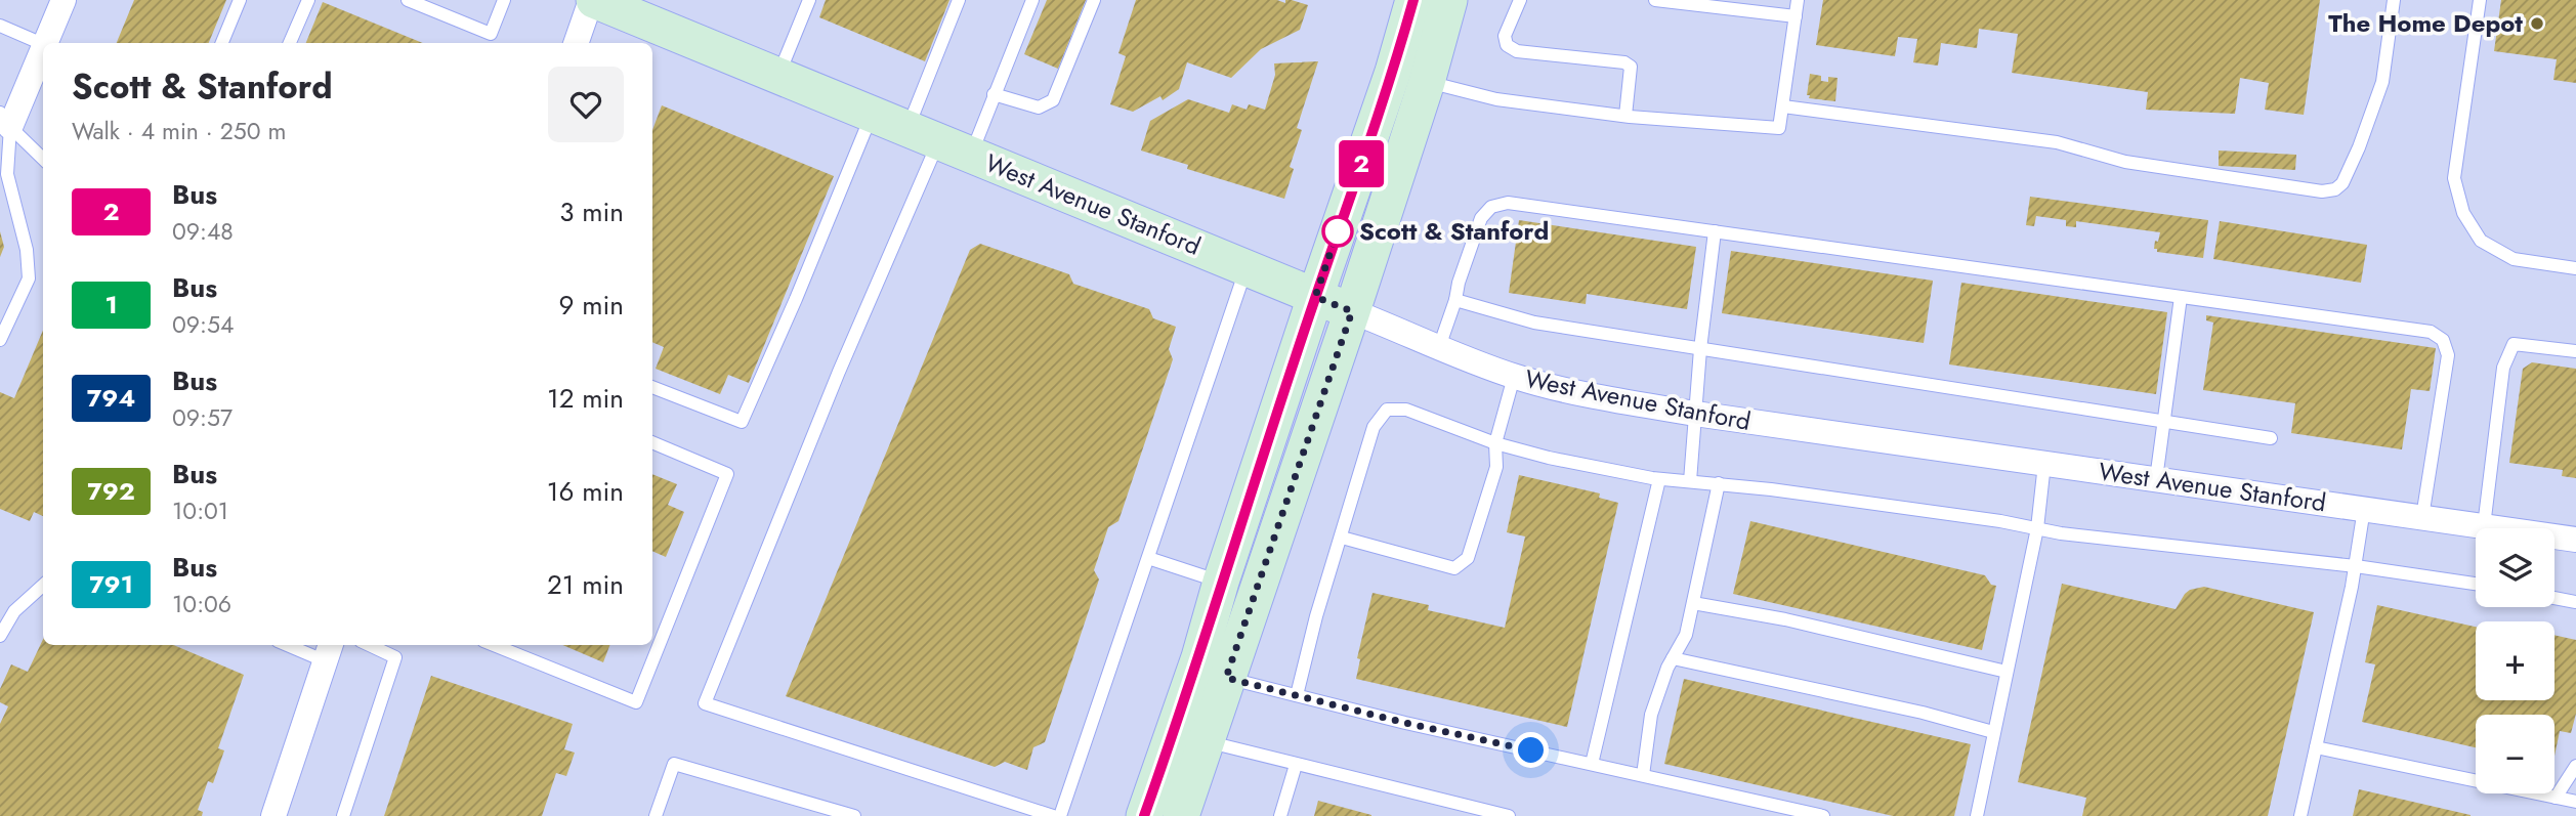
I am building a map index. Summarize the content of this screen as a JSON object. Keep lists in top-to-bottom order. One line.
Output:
{"streets":{"main road":["West Avenue Stanford"]},"places":["The Home Depot","Scott & Stanford"],"lines":["bus line 2"],"page":{"on_map":"2","heading":["Scott & Stanford","Walk · 4 min · 250 m"],"list":[{"mark":"2","name":"Bus","note":"09:48","value":"3 min"},{"mark":"1","name":"Bus","note":"09:54","value":"9 min"},{"mark":"794","name":"Bus","note":"09:57","value":"12 min"},{"mark":"792","name":"Bus","note":"10:01","value":"16 min"},{"mark":"791","name":"Bus","note":"10:06","value":"21 min"}],"map_buttons":["+","−"]}}
